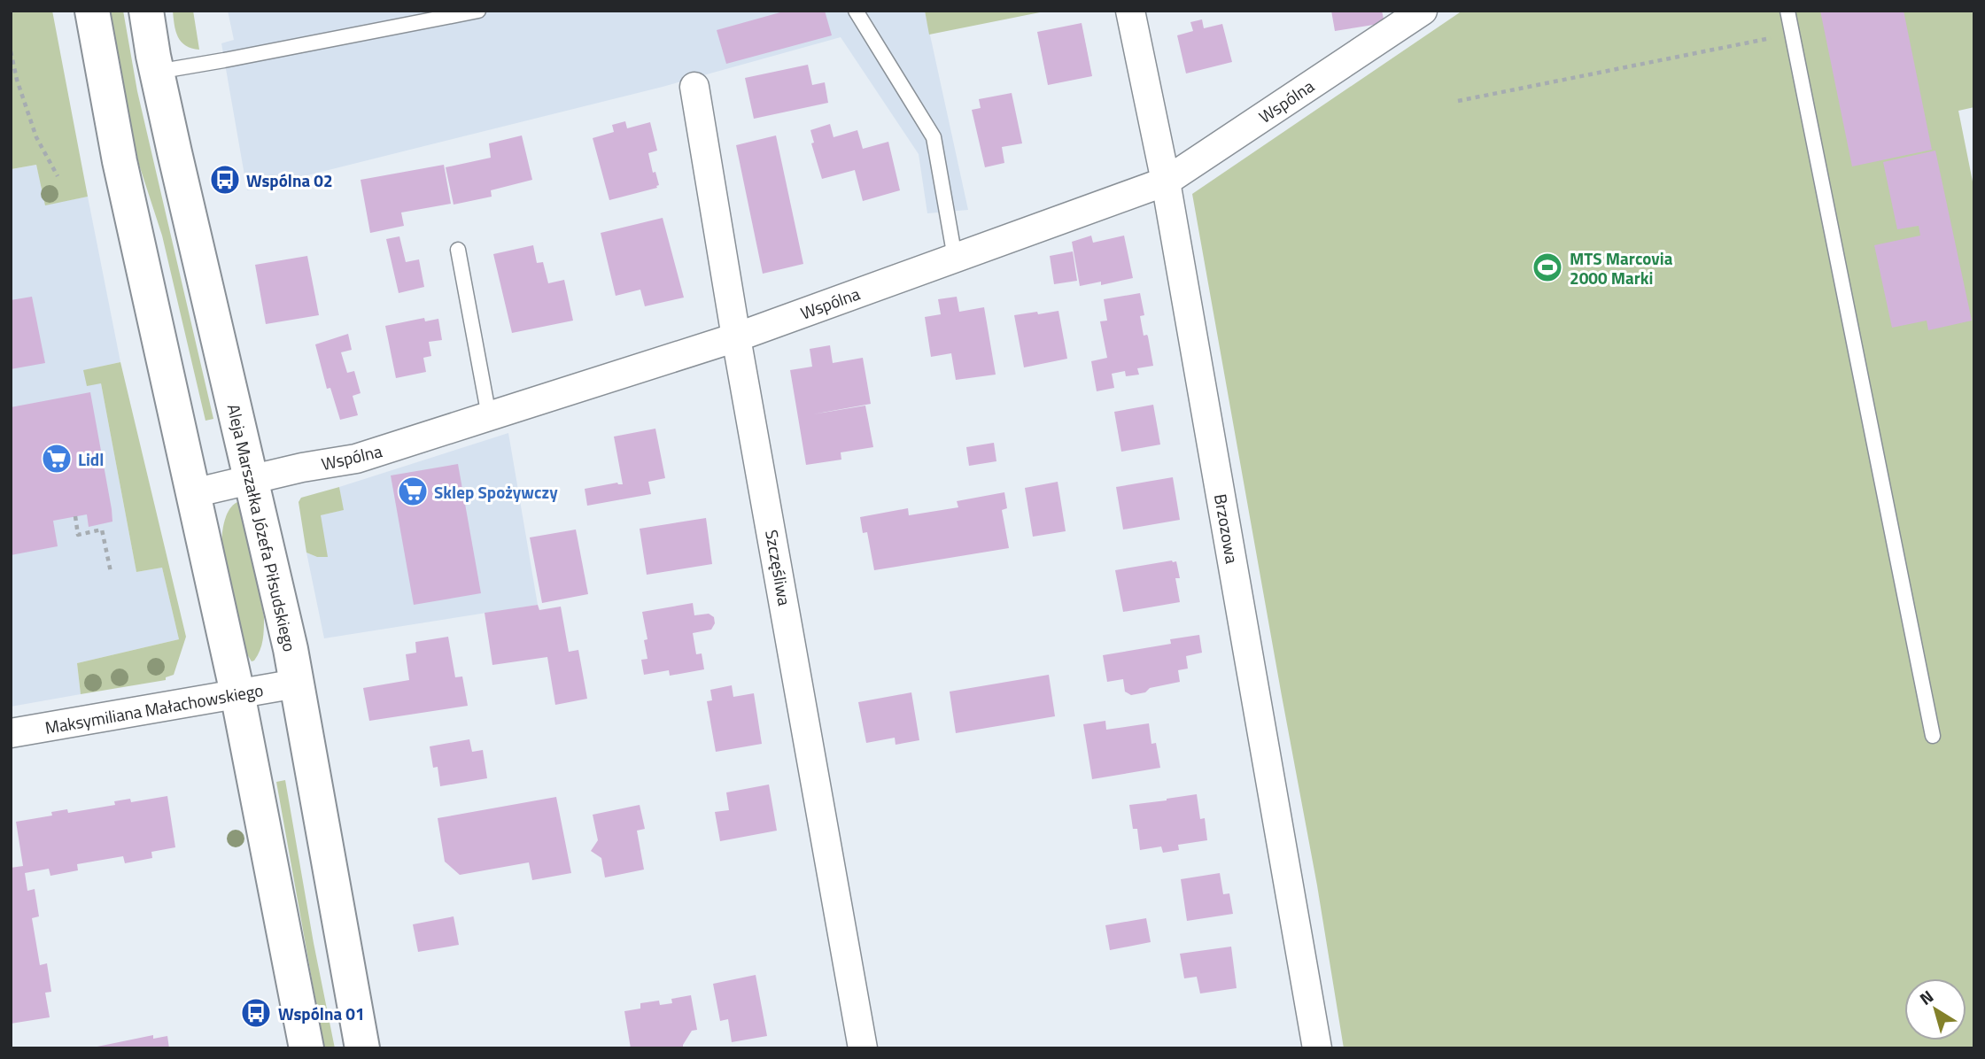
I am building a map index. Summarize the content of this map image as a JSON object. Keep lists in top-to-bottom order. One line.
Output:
{"streets":{"main road":["Aleja Marszałka Józefa Piłsudskiego"],"street":["Wspólna","Brzozowa","Szczęśliwa","Maksymiliana Małachowskiego"]},"crossings":[["Wspólna","Aleja Marszałka Józefa Piłsudskiego"],["Wspólna","Brzozowa"],["Wspólna","Szczęśliwa"],["Aleja Marszałka Józefa Piłsudskiego","Maksymiliana Małachowskiego"]],"places":{"bus stop":["Wspólna 02","Wspólna 01"],"sports":["MTS Marcovia 2000 Marki"],"supermarket":["Lidl","Sklep Spożywczy"]},"north":"top left"}
